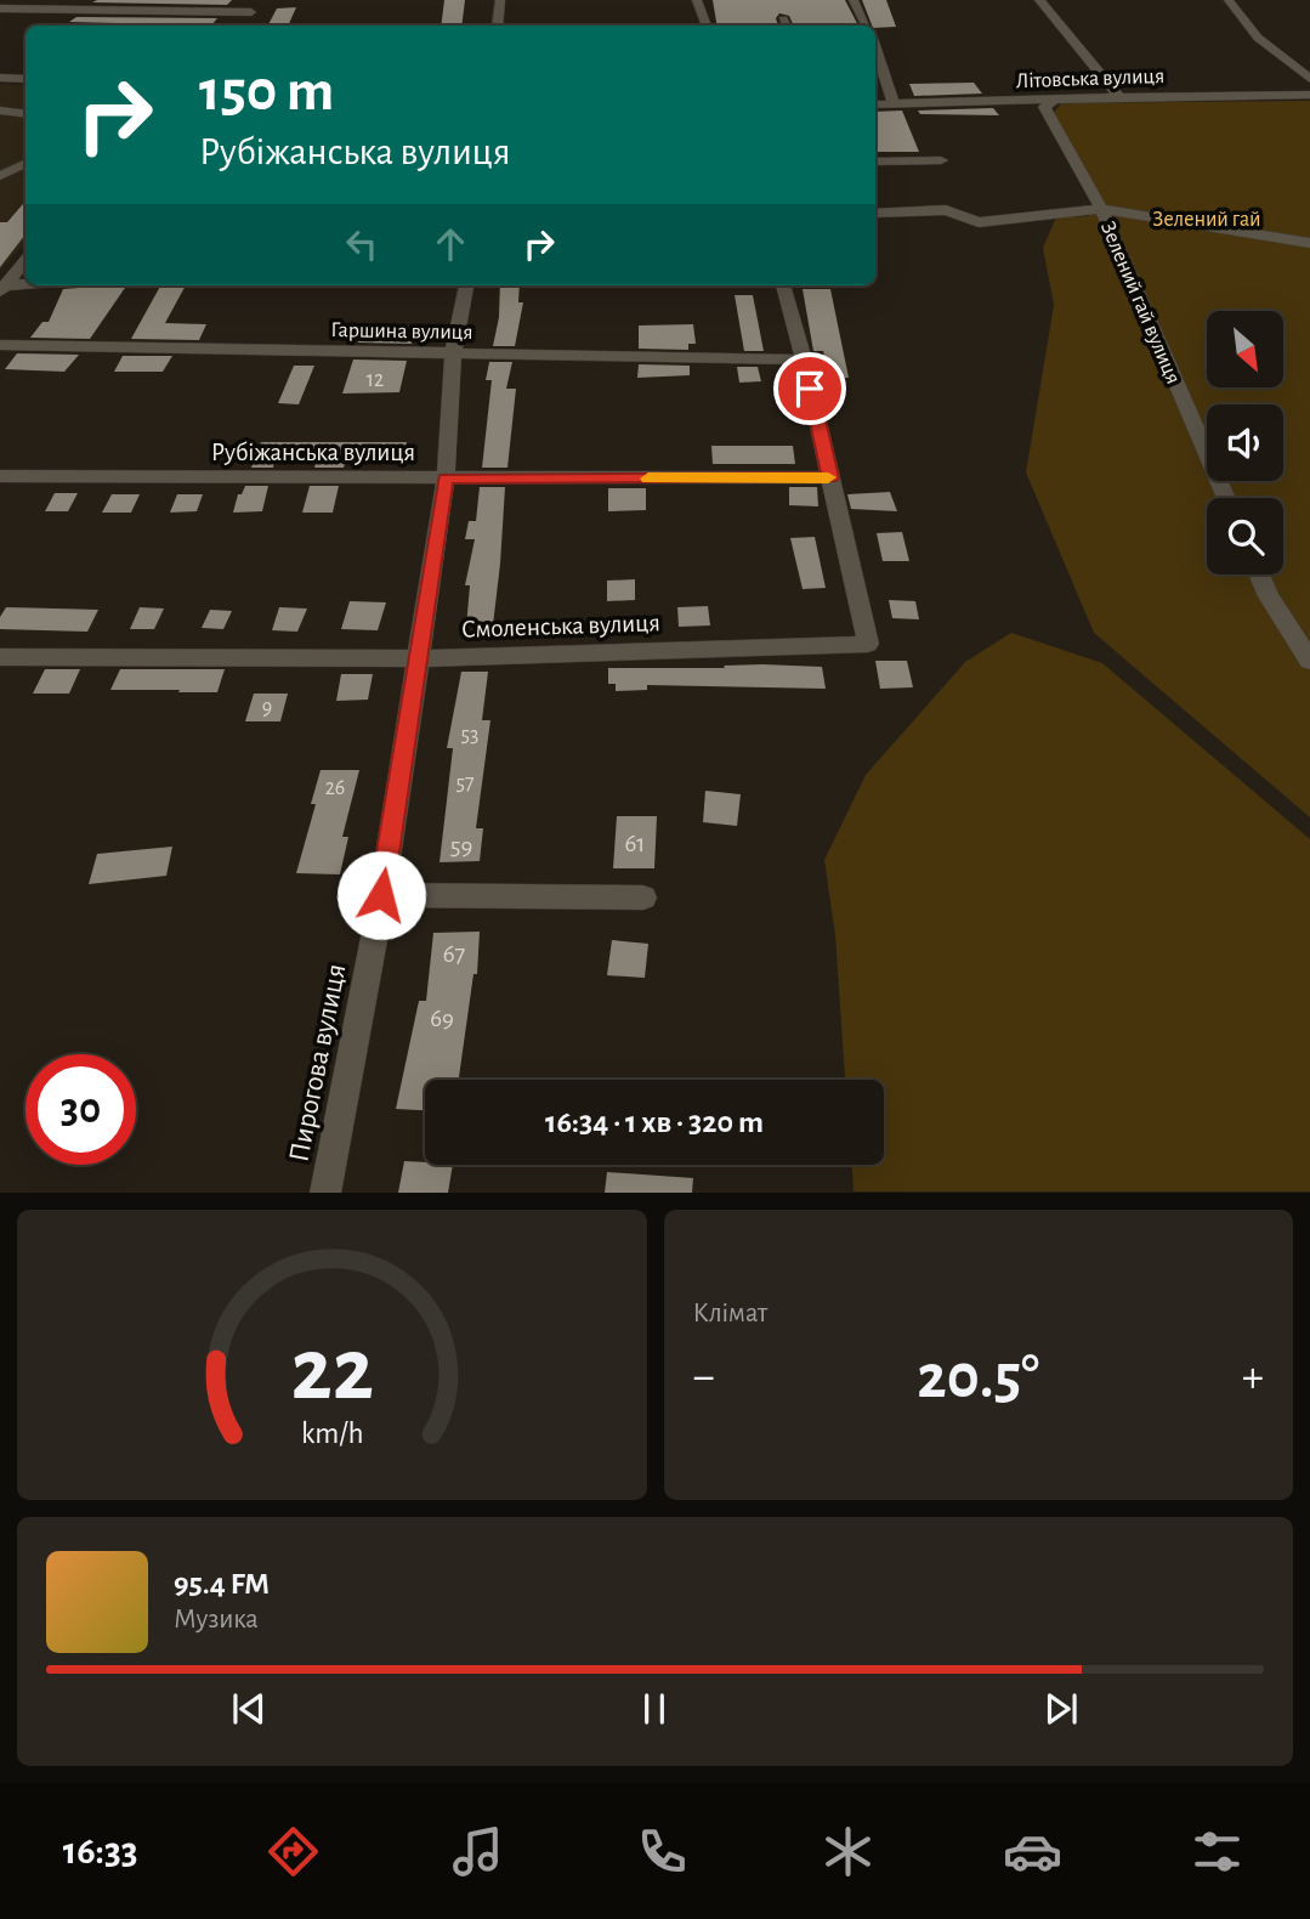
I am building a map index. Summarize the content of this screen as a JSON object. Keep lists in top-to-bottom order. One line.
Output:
{"streets":{"street":["Літовська вулиця","Зелений гай вулиця","Гаршина вулиця","Рубіжанська вулиця","Смоленська вулиця","Пирогова вулиця"]},"crossings":[["Літовська вулиця","Зелений гай вулиця"],["Гаршина вулиця","Пирогова вулиця"],["Рубіжанська вулиця","Смоленська вулиця"],["Рубіжанська вулиця","Пирогова вулиця"],["Смоленська вулиця","Пирогова вулиця"]],"parks":["Зелений гай"],"house_numbers":["12","9","53","57","26","61","59","67","69"],"north":"bottom right","page":{"turn":["150 m","Рубіжанська вулиця"],"limit":"30","trip":"16:34 · 1 хв · 320 m","tile":"Клімат","heat":["−","20.5°","+"],"song":["95.4 FM","Музика"],"tabs":"16:33","gauge":["22","km/h"]}}
